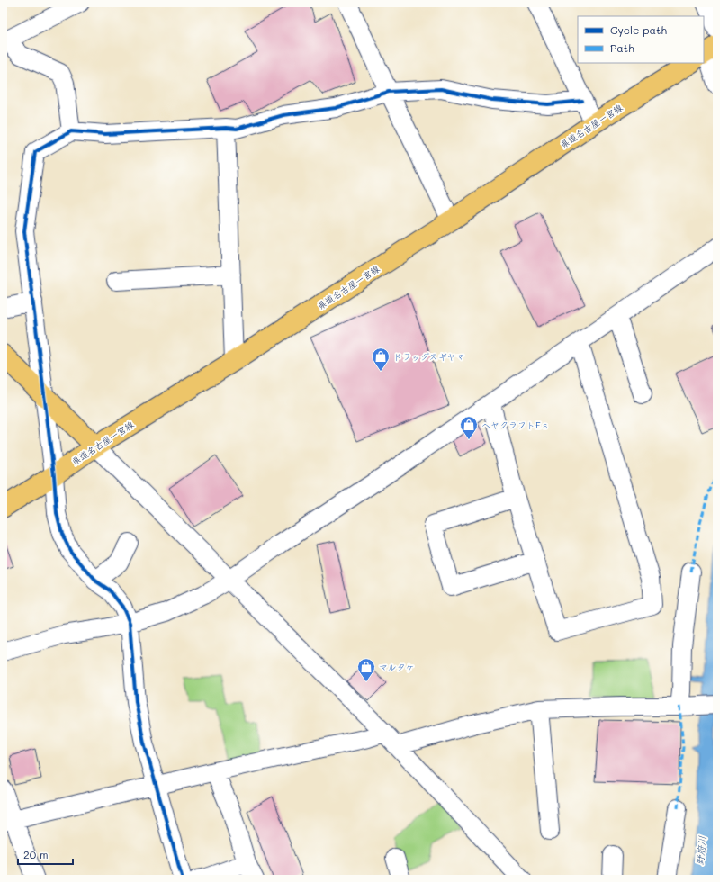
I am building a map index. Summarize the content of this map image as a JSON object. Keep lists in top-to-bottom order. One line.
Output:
{"streets":{"main road":["県道名古屋一宮線"]},"water":["野府川"],"places":{"shop":["ドラッグスギヤマ","ヘヤクラフトEｓ","マルタケ"]},"legend":["Cycle path","Path"],"scale_bar":"20 m"}
